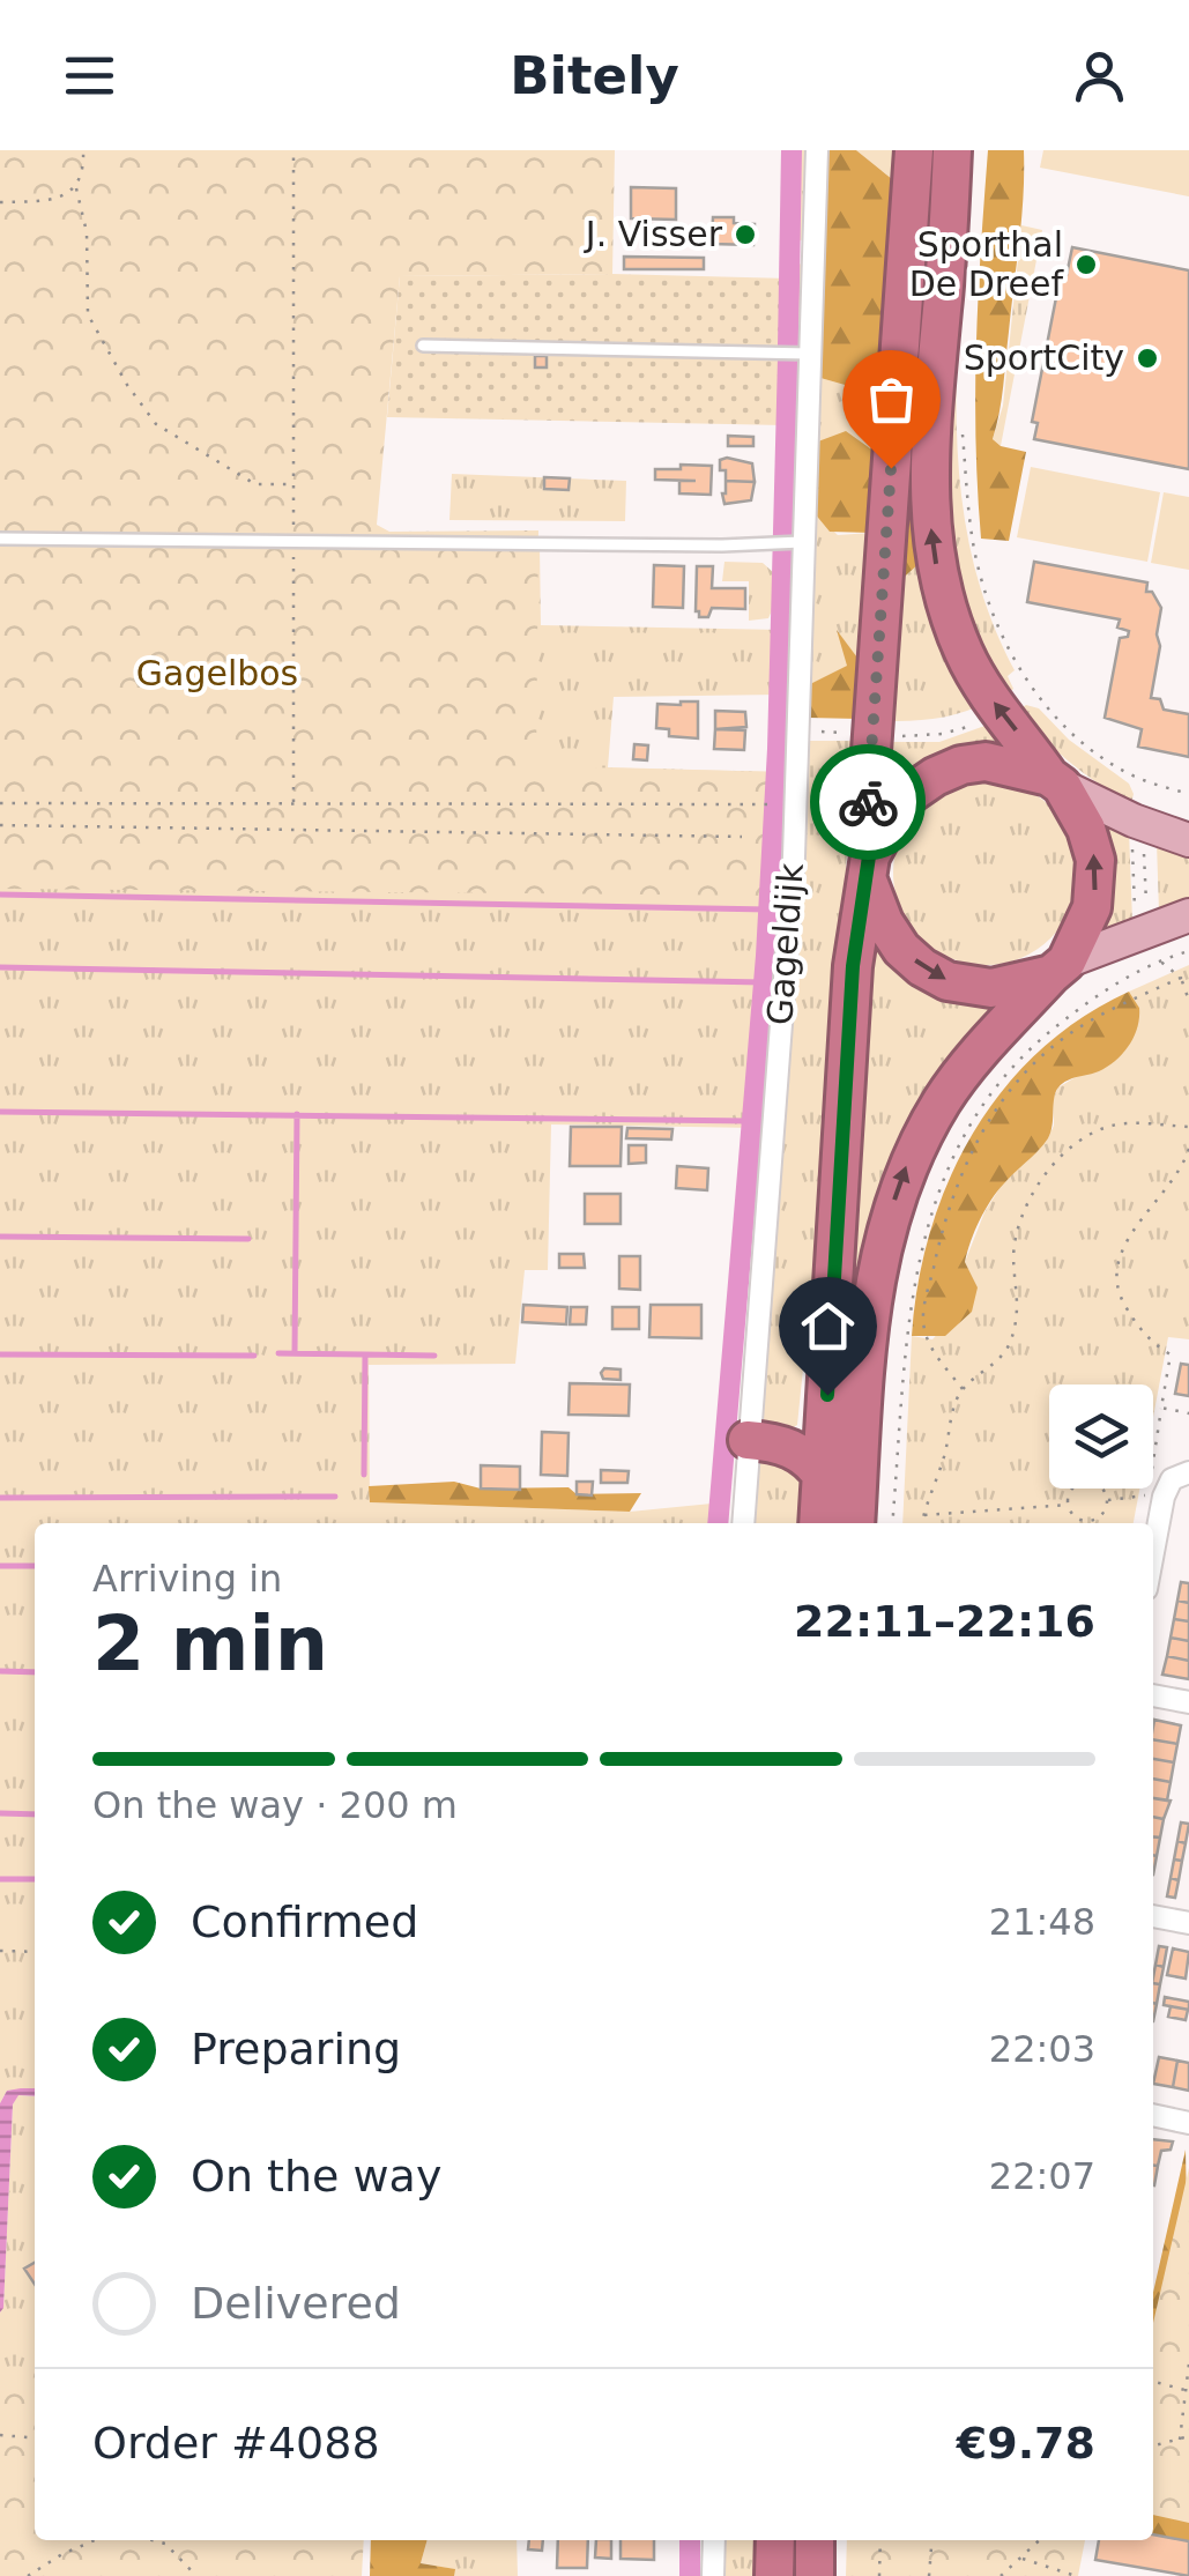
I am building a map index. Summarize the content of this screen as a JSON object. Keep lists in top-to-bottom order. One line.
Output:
{"streets":{"street":["Gageldijk"]},"parks":["Gagelbos"],"places":["J. Visser","Sporthal De Dreef","SportCity"],"page":{"header":"Bitely","heading":["2 min","Arriving in","22:11–22:16"],"panel":["Order #4088","€9.78"],"bar":"On the way · 200 m","list":[["Confirmed","21:48"],["Preparing","22:03"],["On the way","22:07"],"Delivered"]}}
